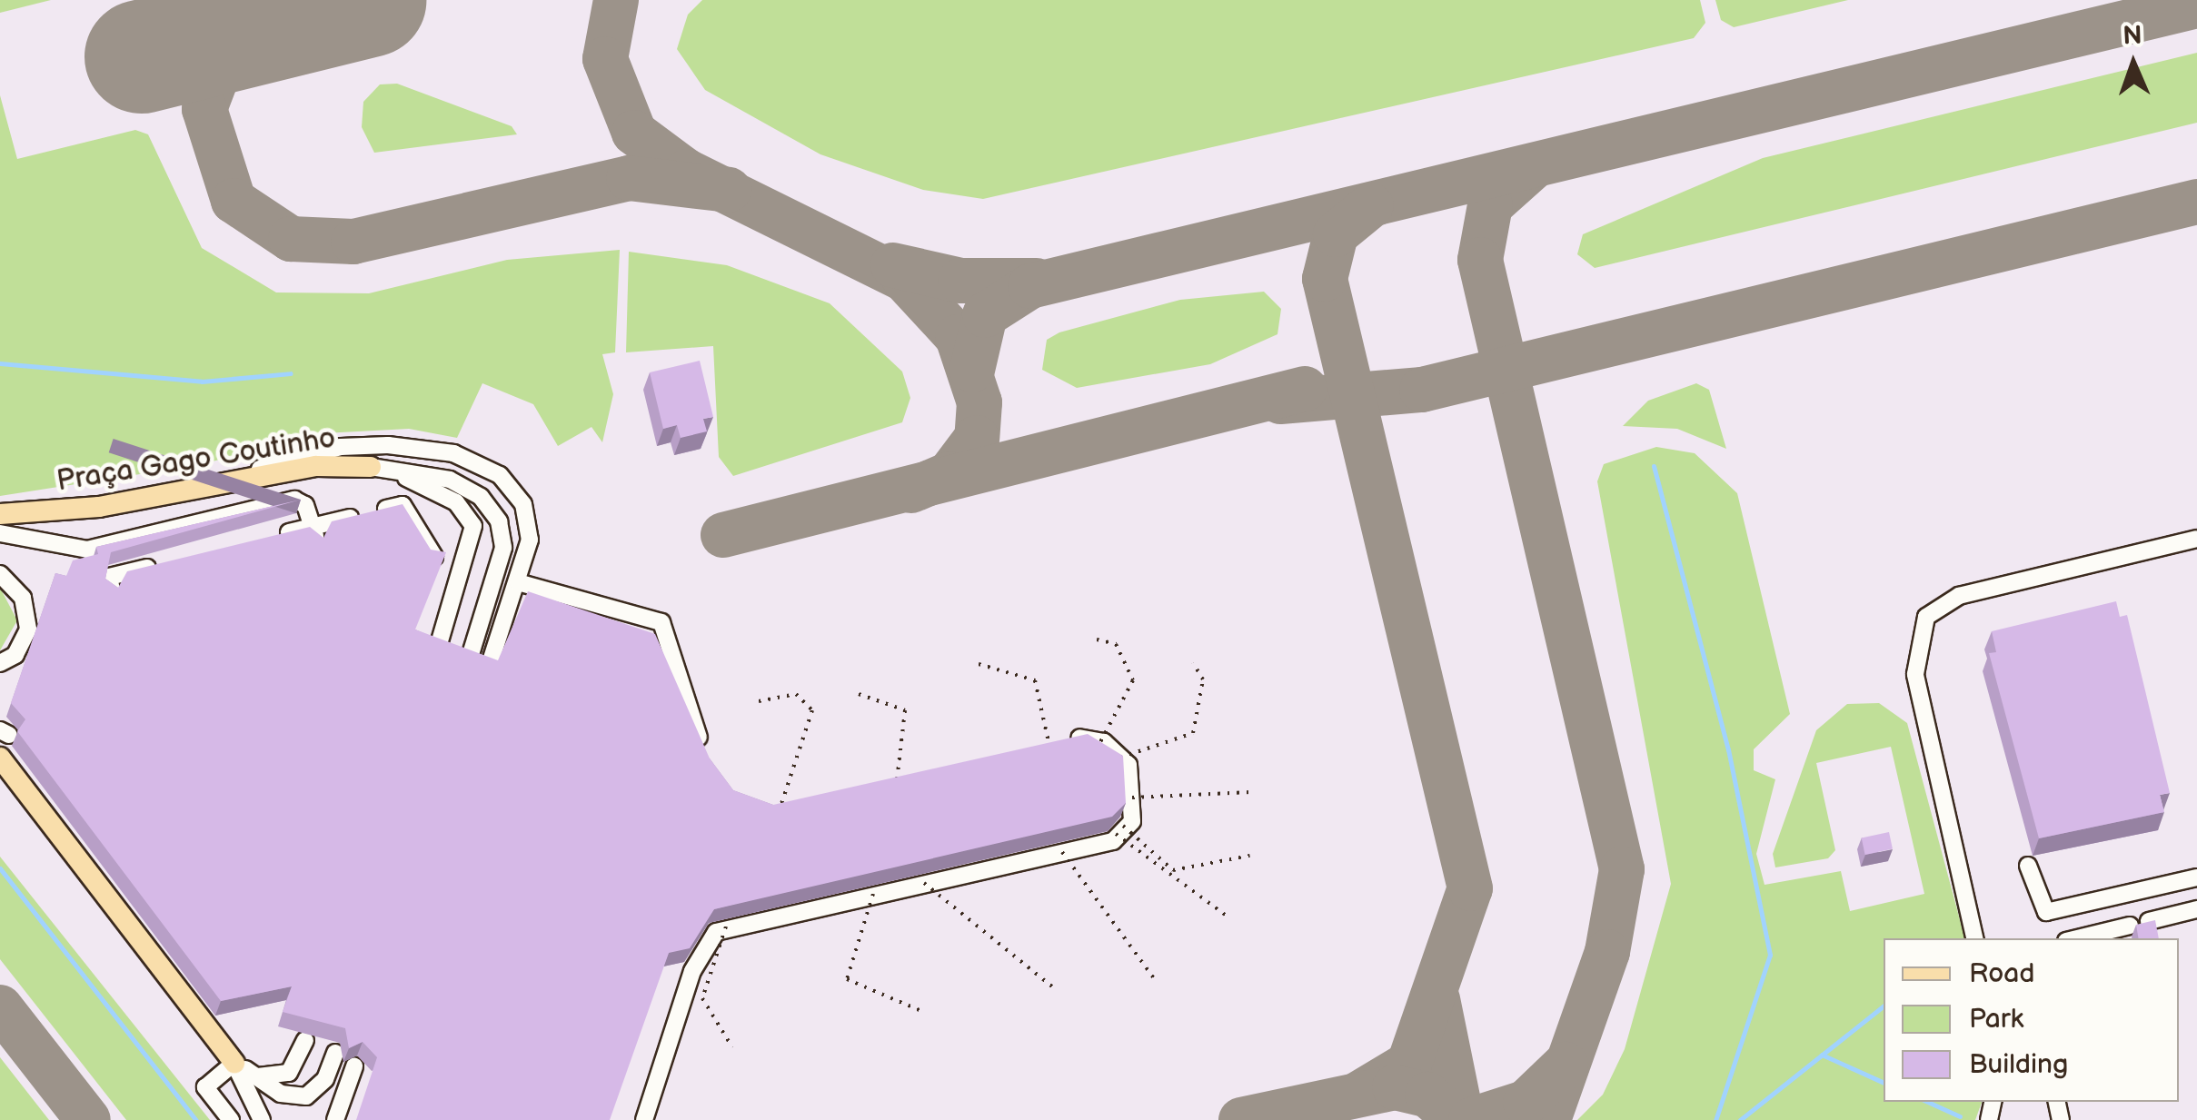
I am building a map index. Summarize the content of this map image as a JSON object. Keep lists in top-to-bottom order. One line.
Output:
{"streets":{"main road":["Praça Gago Coutinho"]},"legend":["Road","Park","Building"],"north":"top"}
